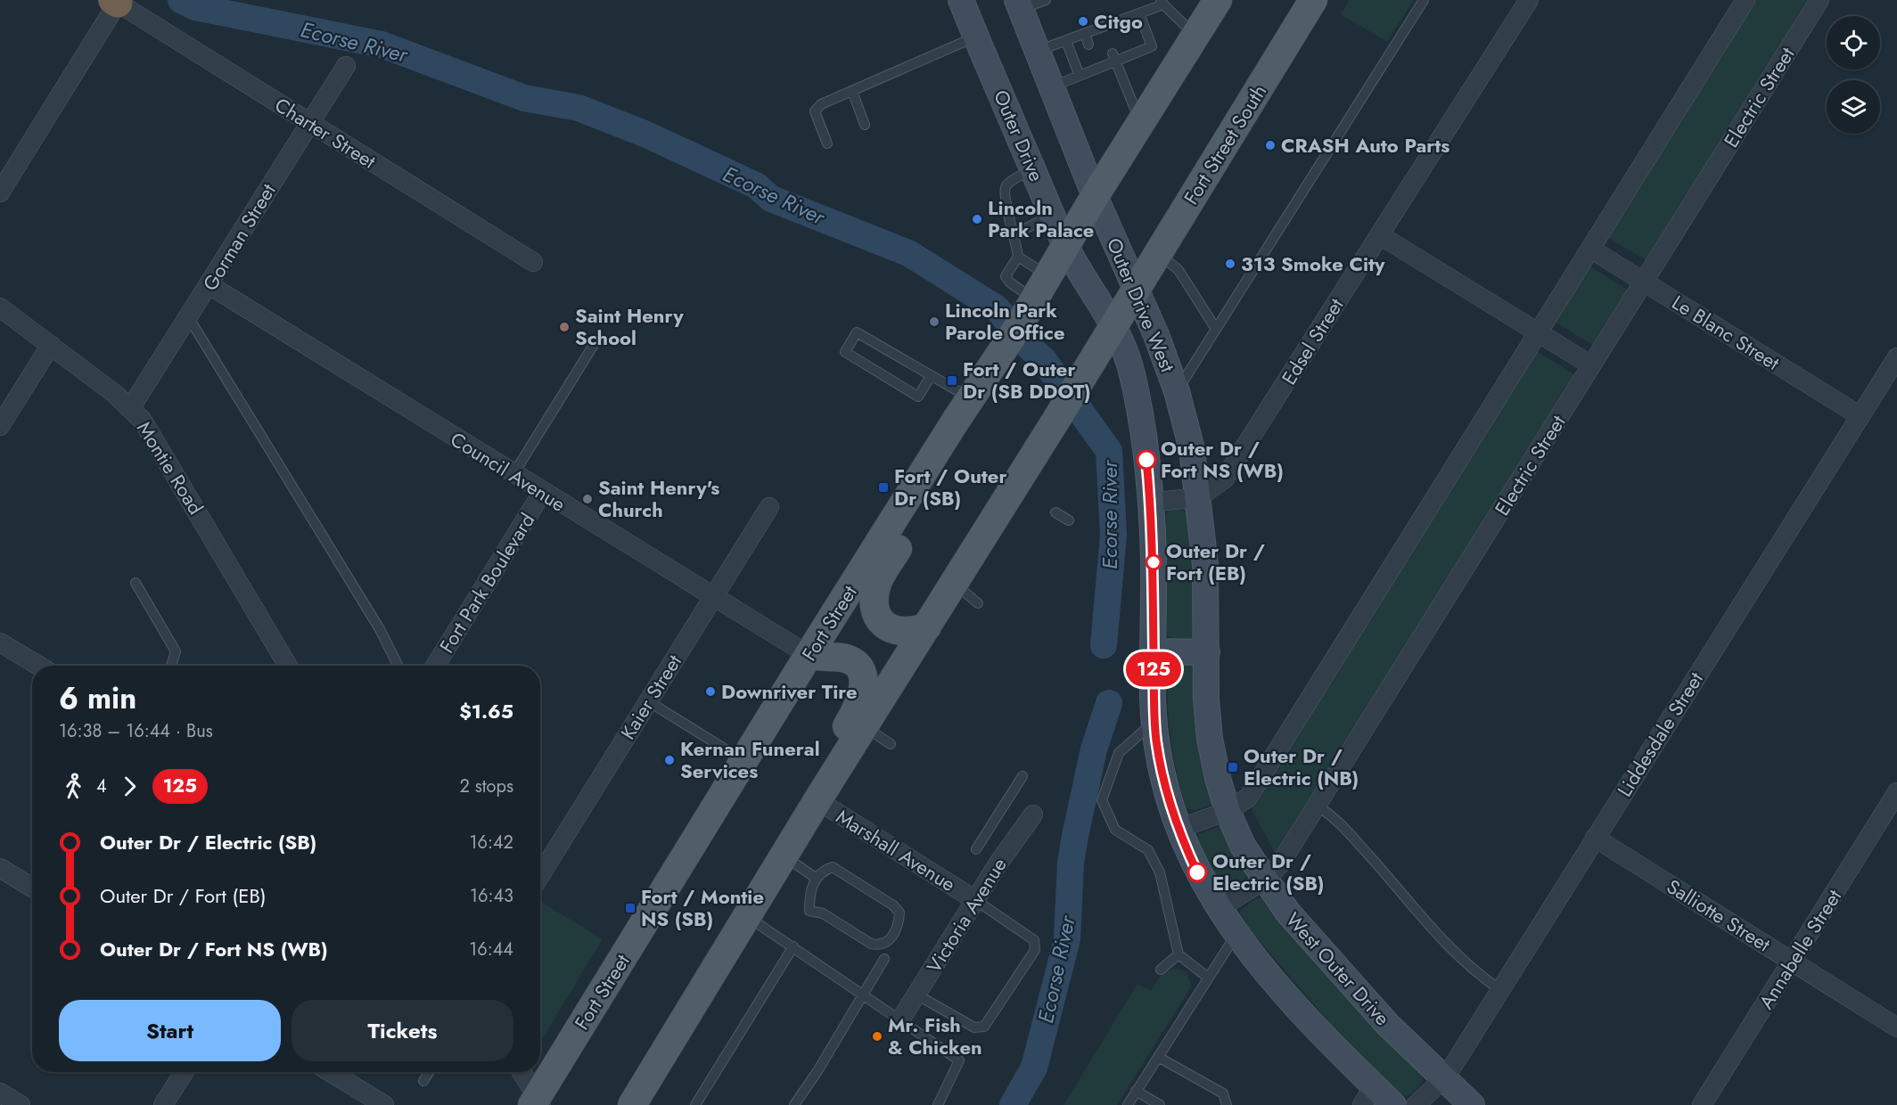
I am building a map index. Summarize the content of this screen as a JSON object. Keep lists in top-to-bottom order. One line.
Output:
{"streets":{"main road":["Outer Drive","Fort Street South","Outer Drive West","Fort Street","West Outer Drive"],"street":["Electric Street","Charter Street","Gorman Street","Le Blanc Street","Edsel Street","Montie Road","Council Avenue","Fort Park Boulevard","Kaier Street","Liddesdale Street","Marshall Avenue","Victoria Avenue","Salliotte Street","Annabelle Street"]},"crossings":[["Electric Street","Le Blanc Street"],["Electric Street","West Outer Drive"],["Charter Street","Gorman Street"],["Outer Drive","Edsel Street"],["Outer Drive","Fort Street"],["Fort Street South","Outer Drive West"],["Gorman Street","Montie Road"],["Gorman Street","Council Avenue"],["Outer Drive West","Edsel Street"],["Outer Drive West","Fort Street"],["Outer Drive West","West Outer Drive"],["Le Blanc Street","Liddesdale Street"],["Edsel Street","West Outer Drive"],["Council Avenue","Fort Park Boulevard"],["Council Avenue","Fort Street"],["Council Avenue","Kaier Street"],["Liddesdale Street","Salliotte Street"],["Liddesdale Street","West Outer Drive"],["Marshall Avenue","Victoria Avenue"],["Salliotte Street","Annabelle Street"]],"water":["Ecorse River"],"places":{"other":["Citgo","CRASH Auto Parts","Lincoln Park Palace","313 Smoke City","Lincoln Park Parole Office","Saint Henry School","Outer Dr / Fort NS (WB)","Saint Henry's Church","Outer Dr / Fort (EB)","Downriver Tire","Kernan Funeral Services","Outer Dr / Electric (SB)","Mr. Fish & Chicken"],"transit":["Fort / Outer Dr (SB DDOT)","Fort / Outer Dr (SB)","Outer Dr / Electric (NB)","Fort / Montie NS (SB)"]},"lines":["bus line 125"],"page":{"on_map":"125","heading":["6 min","16:38 – 16:44 · Bus","$1.65"],"legs":["4","125","2 stops"],"list":[{"name":"Outer Dr / Electric (SB)","value":"16:42"},{"name":"Outer Dr / Fort (EB)","value":"16:43"},{"name":"Outer Dr / Fort NS (WB)","value":"16:44"}],"buttons":["Start","Tickets"]}}
